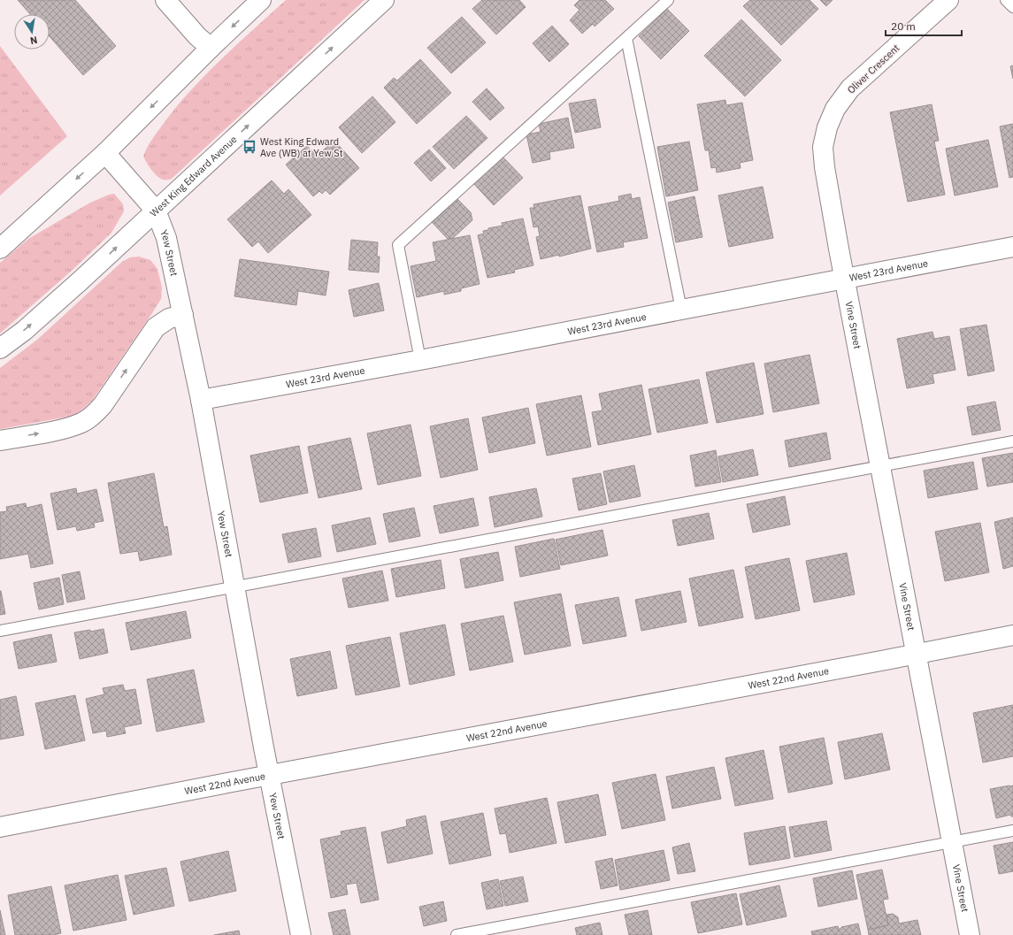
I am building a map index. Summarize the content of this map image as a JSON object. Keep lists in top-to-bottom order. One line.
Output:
{"streets":{"street":["Oliver Crescent","West King Edward Avenue","Yew Street","West 23rd Avenue","Vine Street","West 22nd Avenue"]},"crossings":[["Oliver Crescent","West 23rd Avenue"],["Oliver Crescent","Vine Street"],["West King Edward Avenue","Yew Street"],["Yew Street","West 23rd Avenue"],["Yew Street","West 22nd Avenue"],["West 23rd Avenue","Vine Street"],["Vine Street","West 22nd Avenue"]],"places":{"bus stop":["West King Edward Ave (WB) at Yew St"]},"scale_bar":"20 m","north":"bottom"}
